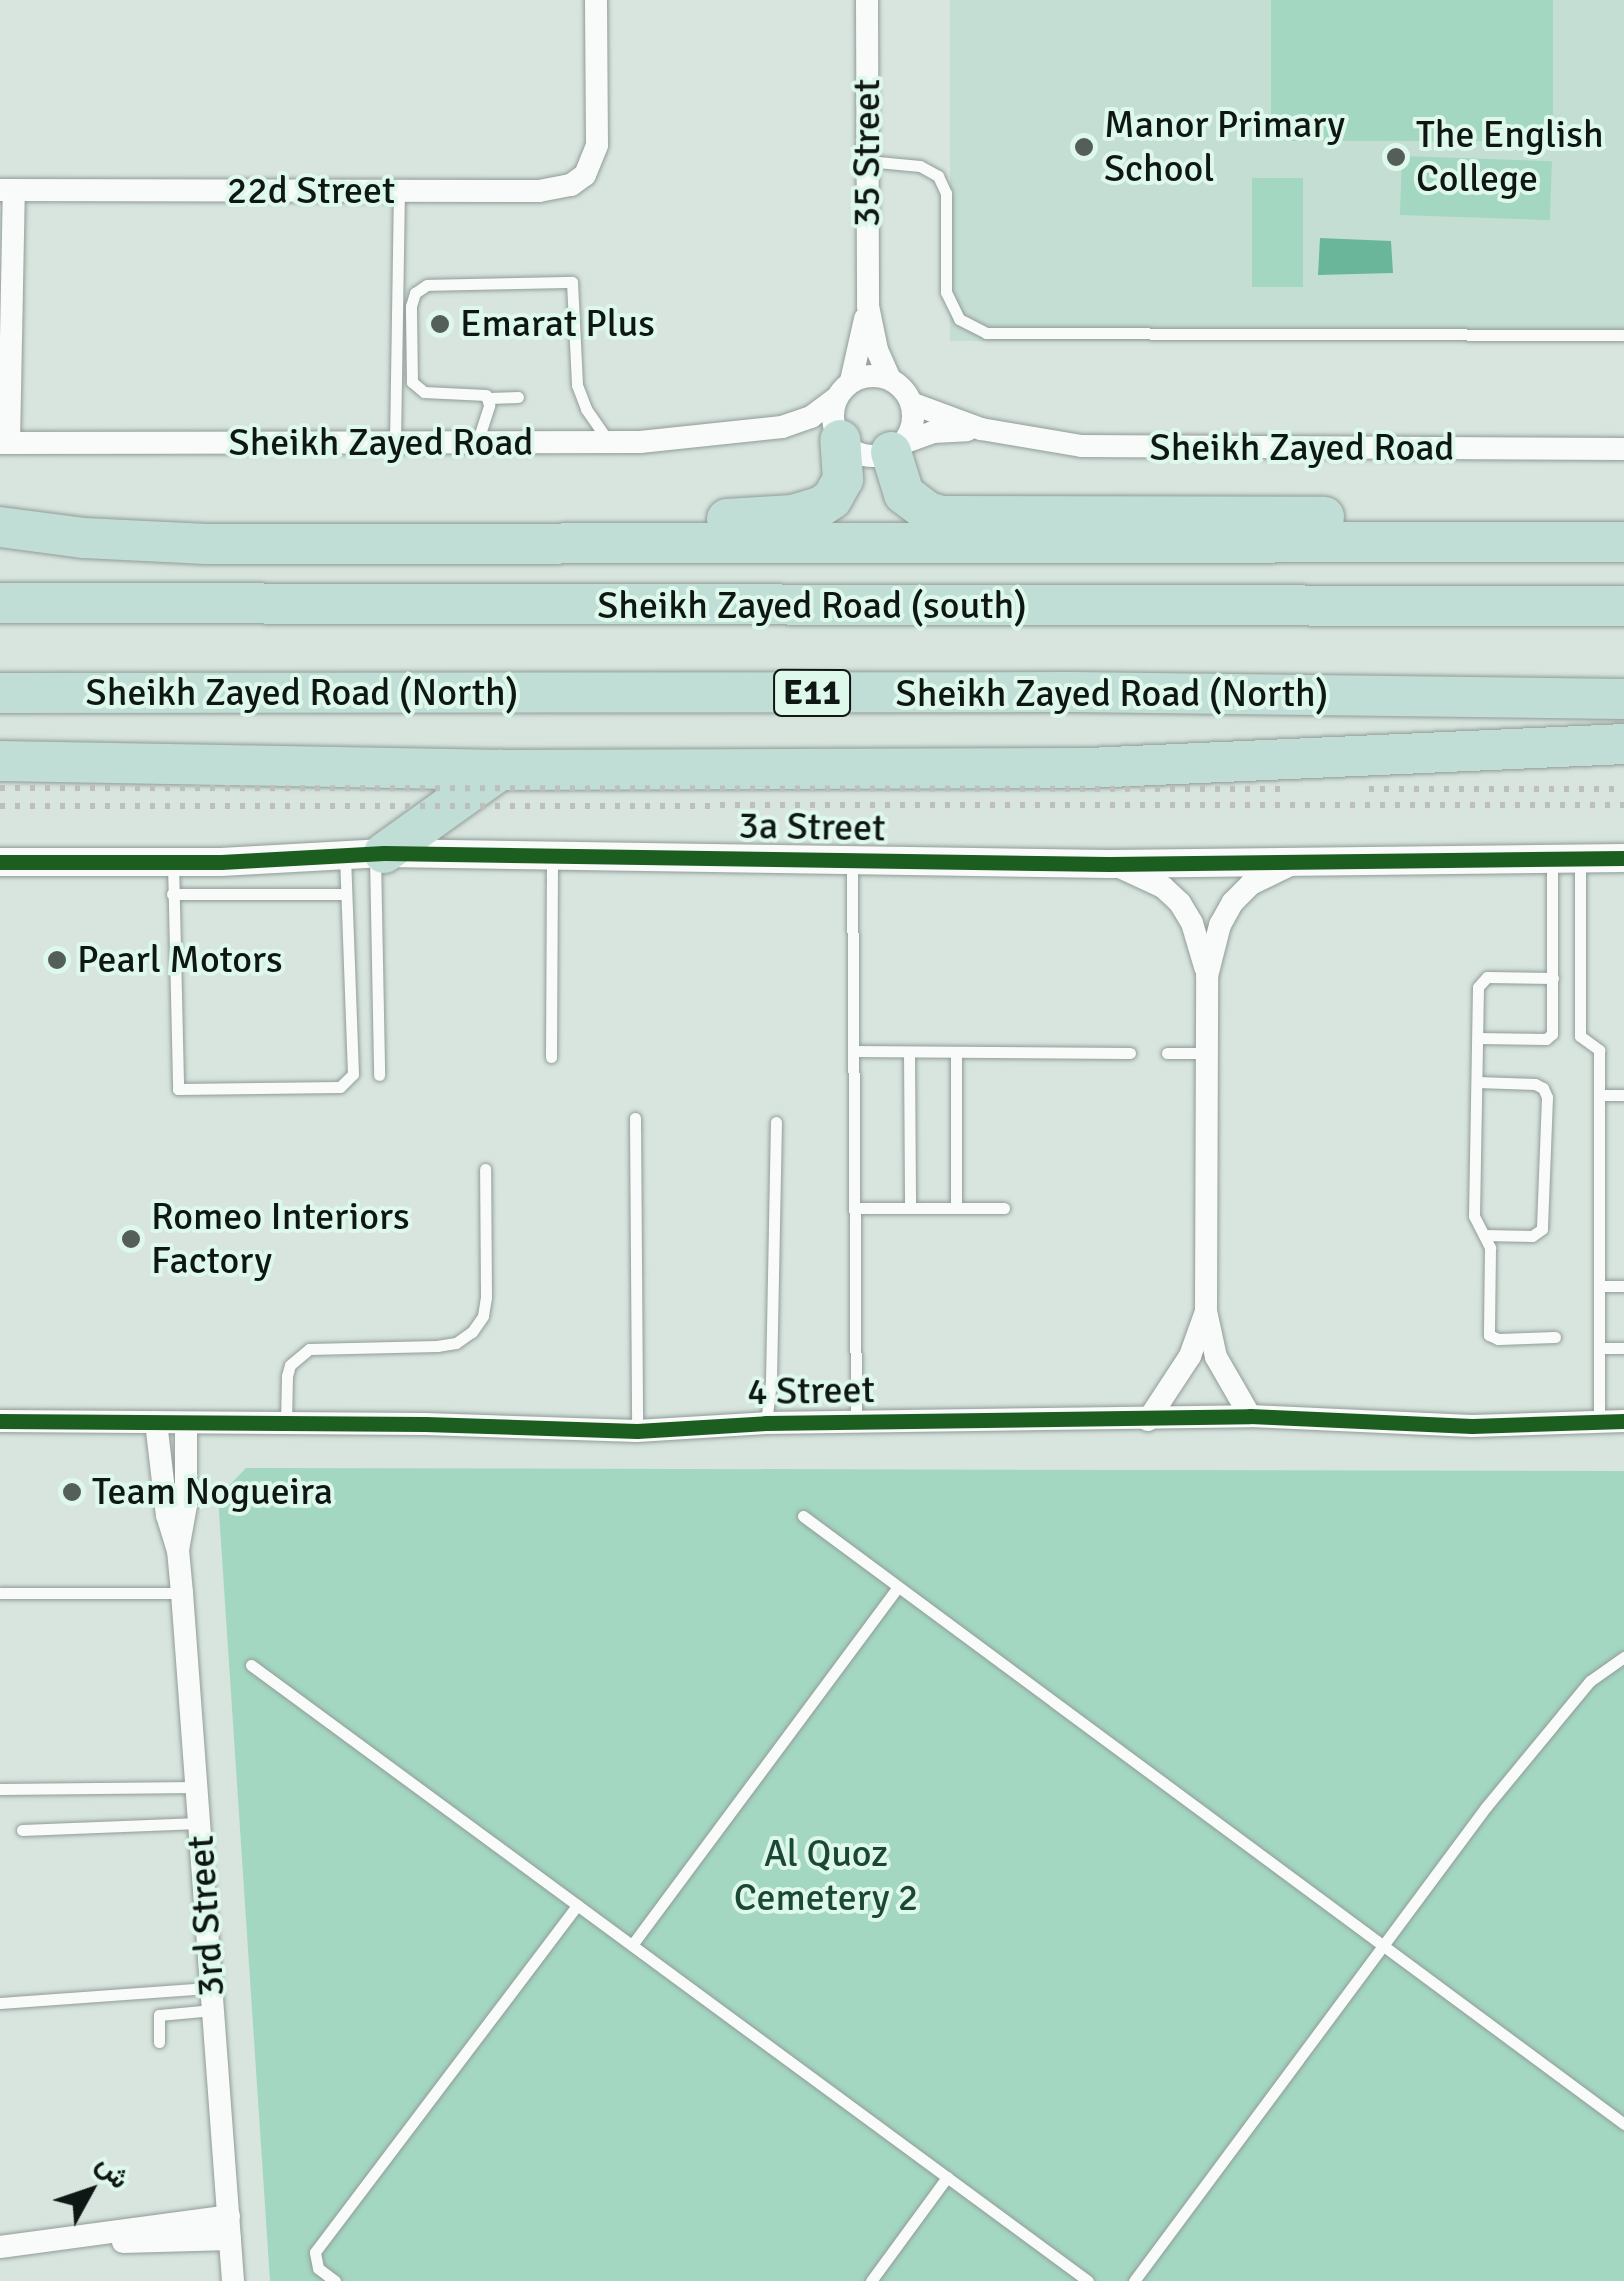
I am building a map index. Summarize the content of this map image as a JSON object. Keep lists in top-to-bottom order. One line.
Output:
{"streets":{"highway":["Sheikh Zayed Road (south)","Sheikh Zayed Road (North)","E11"],"street":["35 Street","22d Street","Sheikh Zayed Road","3a Street","4 Street","3rd Street"]},"crossings":[["35 Street","Sheikh Zayed Road"]],"parks":["Al Quoz Cemetery 2"],"places":["Manor Primary School","The English College","Emarat Plus","Pearl Motors","Romeo Interiors Factory","Team Nogueira"],"north":"top right"}
